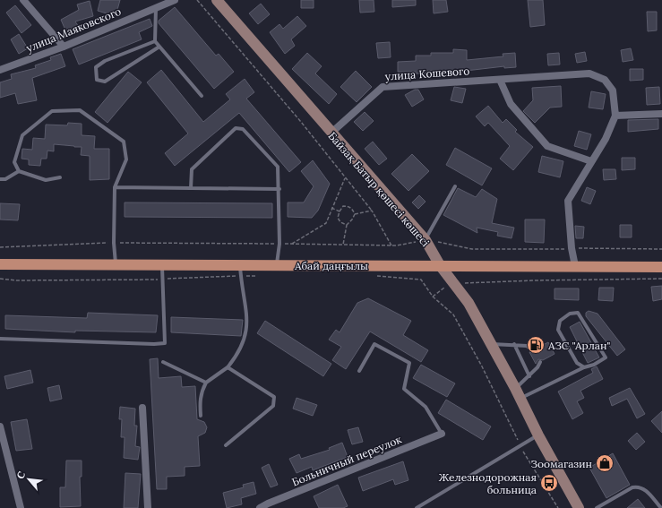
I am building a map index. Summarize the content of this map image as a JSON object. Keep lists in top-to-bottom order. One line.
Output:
{"streets":{"main road":["Байзақ Батыр қөшесі көшесі","Абай даңғылы"],"street":["улица Маяковского","улица Кошевого","Больничный переулок"]},"crossings":[["улица Кошевого","Байзақ Батыр қөшесі көшесі"],["улица Кошевого","Абай даңғылы"],["Байзақ Батыр қөшесі көшесі","Абай даңғылы"]],"places":{"fuel station":["АЗС \"Арлан\""],"shop":["Зоомагазин"],"bus stop":["Железнодорожная больница"]},"north":"top left"}
